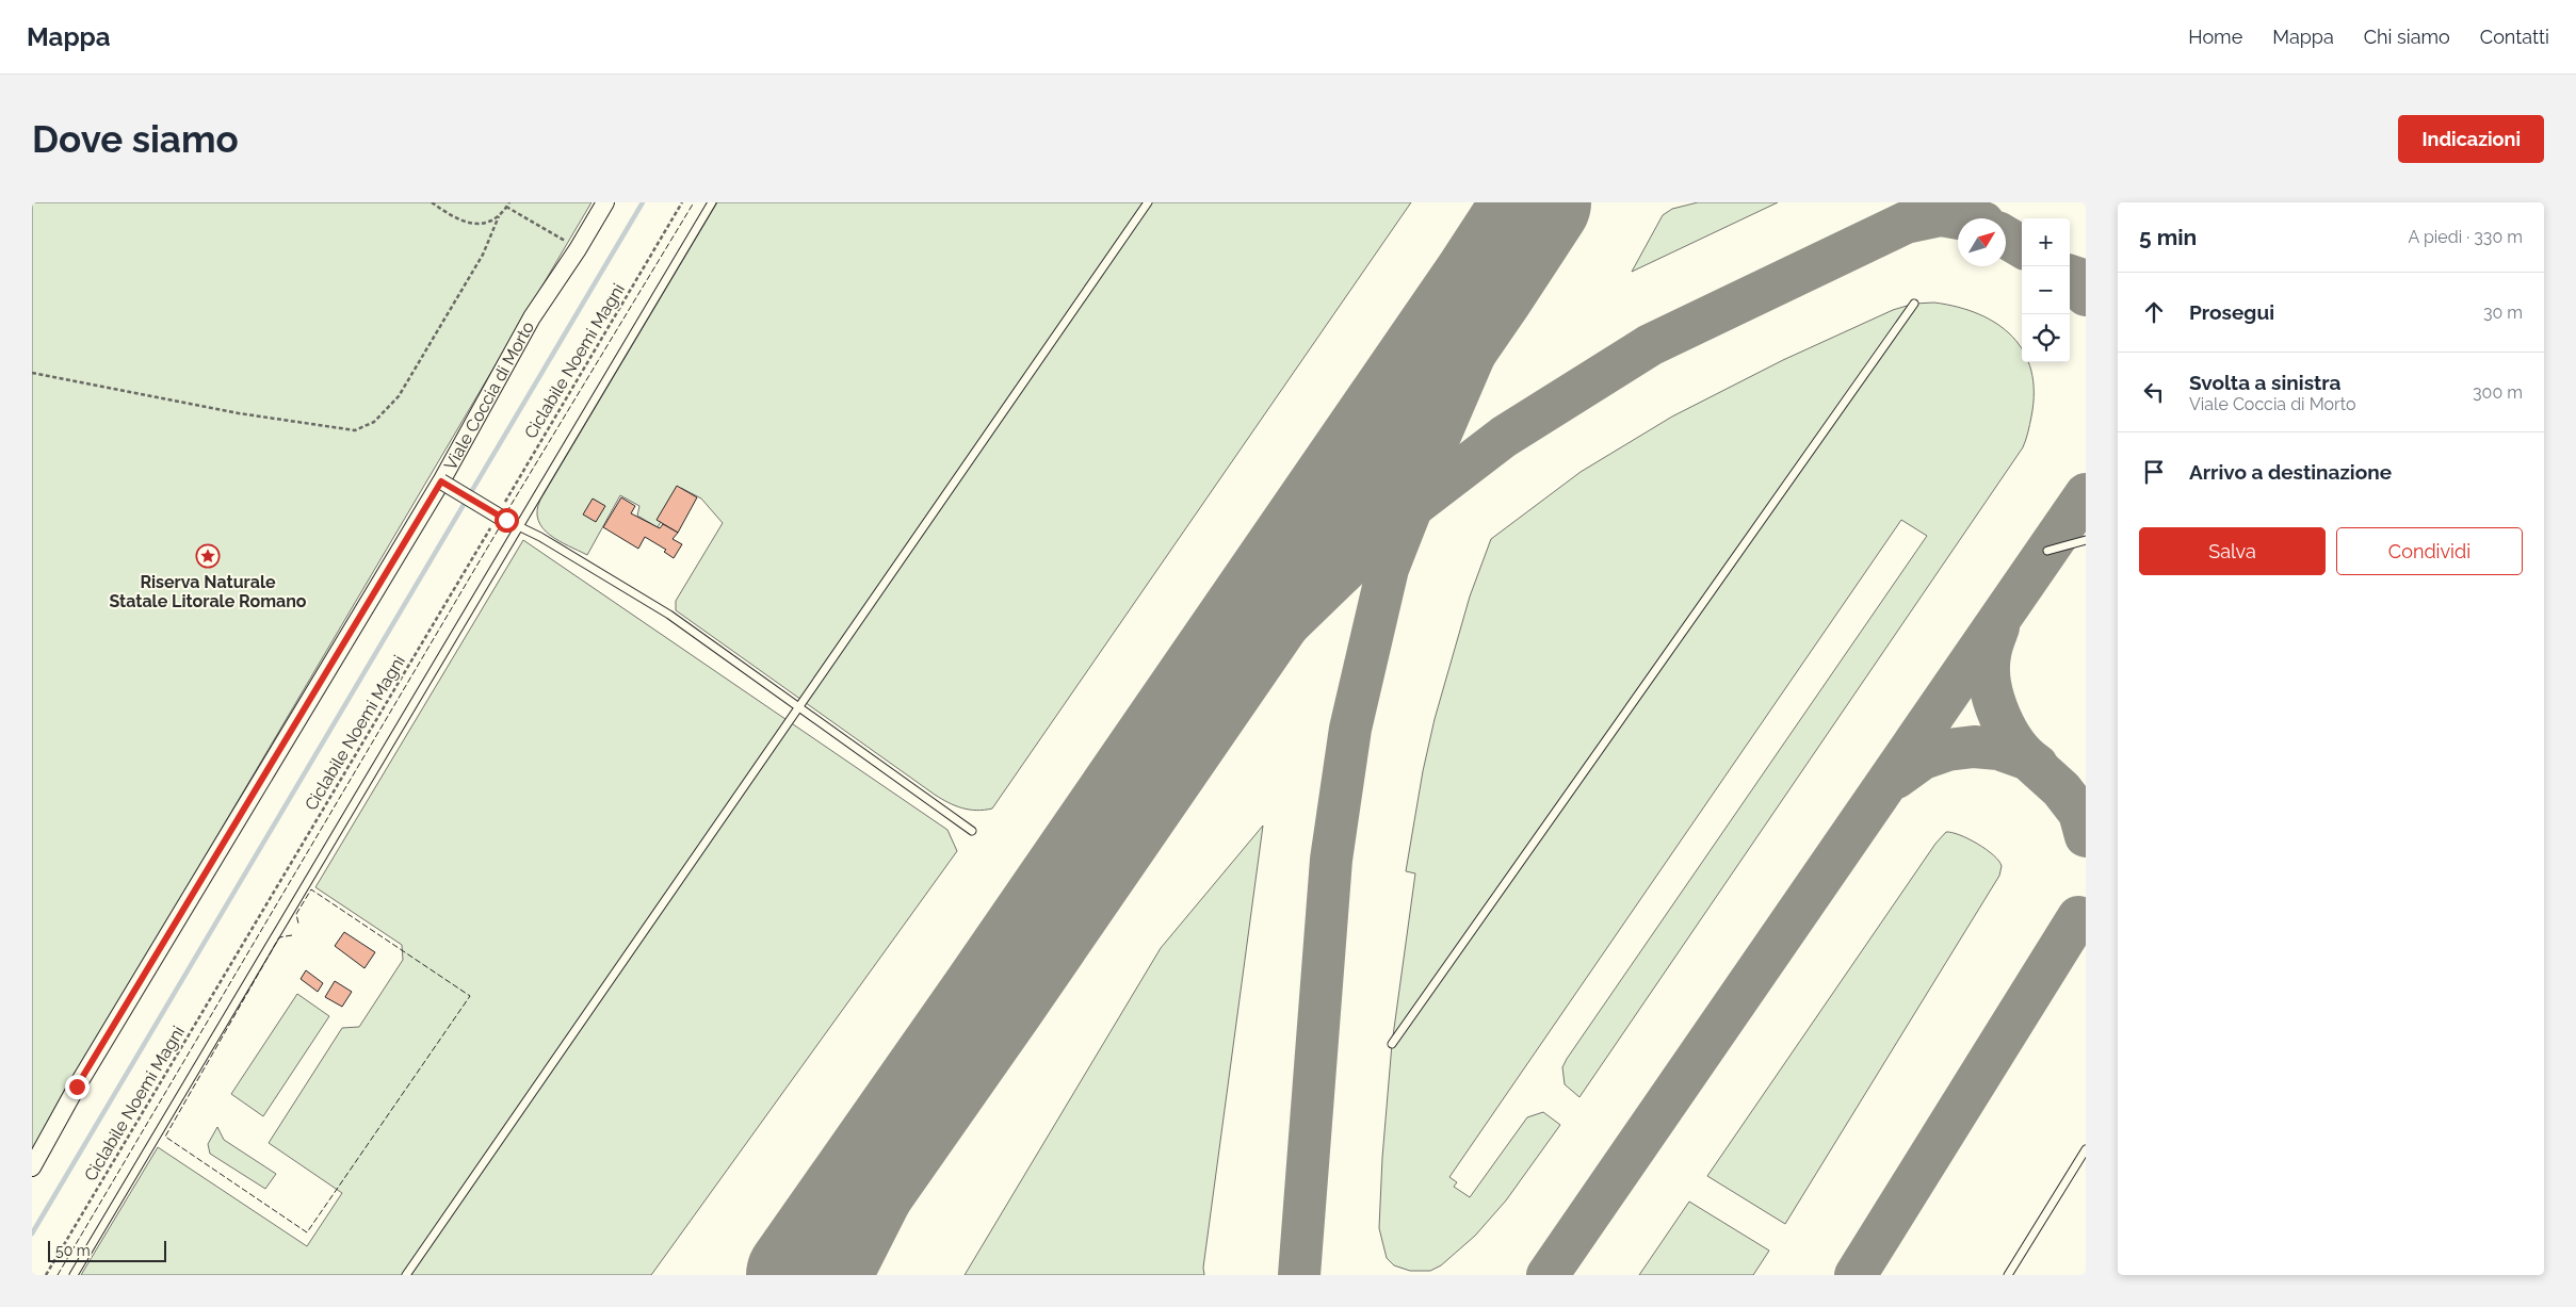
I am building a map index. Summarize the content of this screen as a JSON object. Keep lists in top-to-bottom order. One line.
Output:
{"streets":{"street":["Viale Coccia di Morto"],"path":["Ciclabile Noemi Magni"]},"places":{"place":["Riserva Naturale Statale Litorale Romano"]},"scale_bar":"50 m","north":"top right","page":{"header":"Mappa","nav":["Home","Mappa","Chi siamo","Contatti"],"buttons":["Indicazioni",["Salva","Condividi"]],"title":"Dove siamo","heading":["5 min","A piedi · 330 m"],"map_buttons":["+","−"],"list":[["Prosegui","30 m"],["Svolta a sinistra","Viale Coccia di Morto","300 m"],"Arrivo a destinazione"],"scale":"50 m"}}
